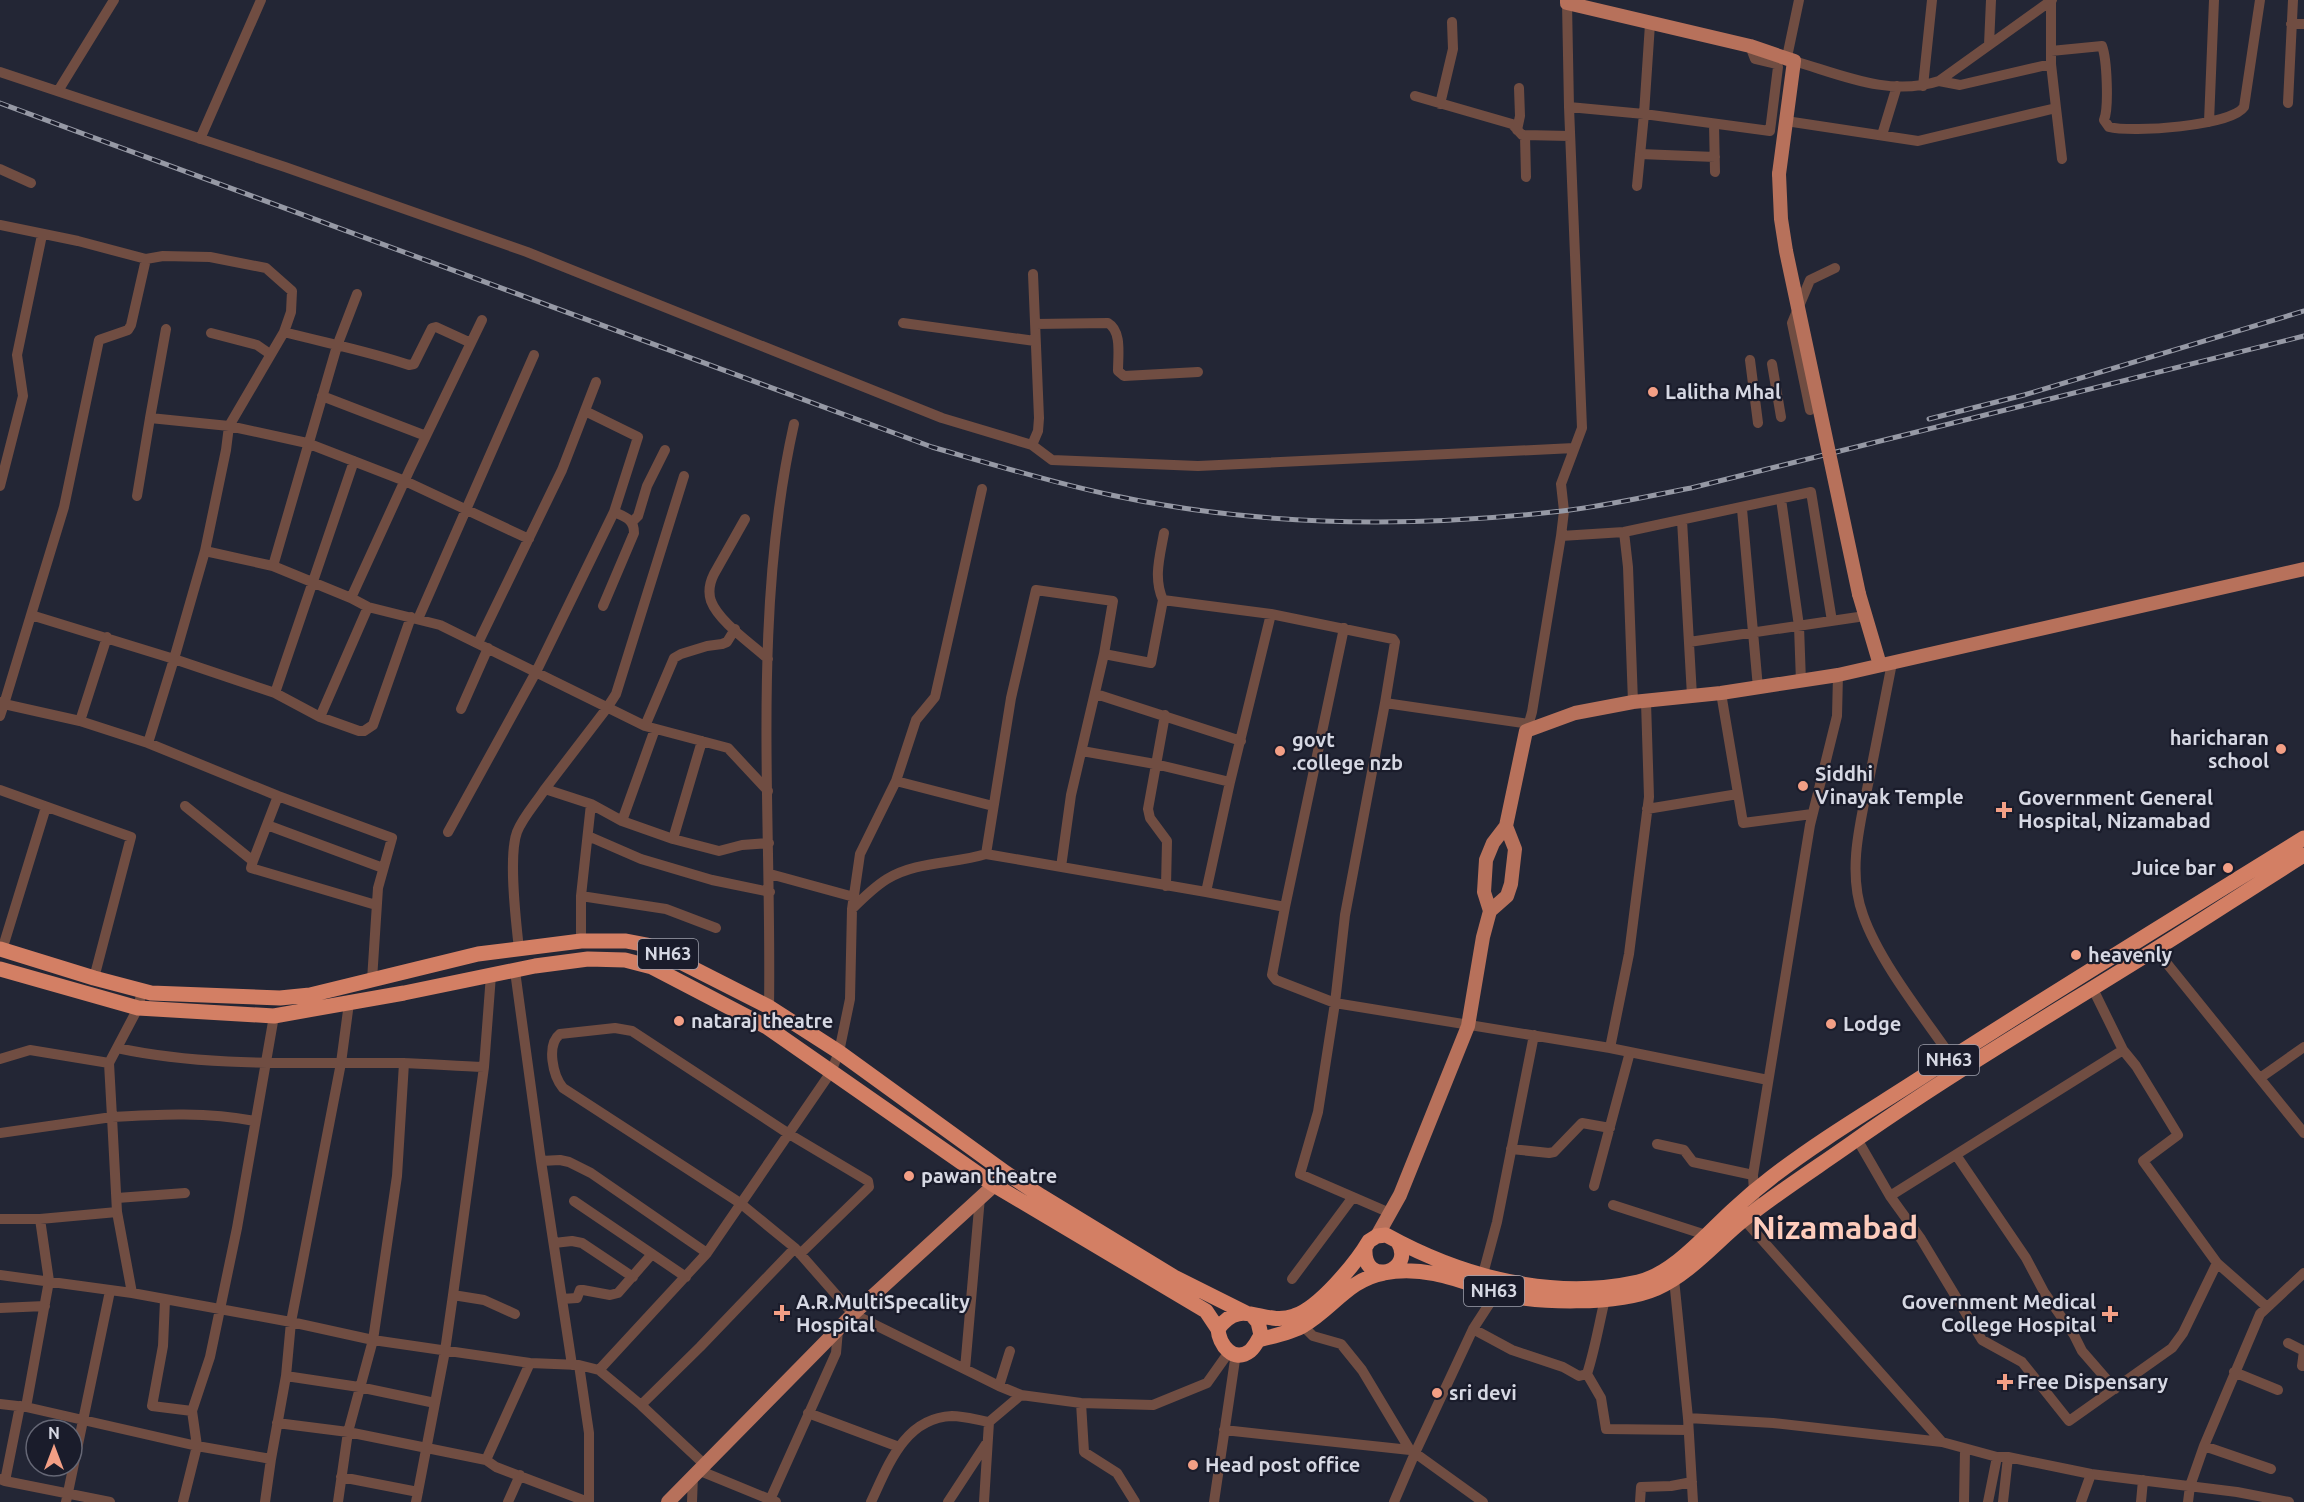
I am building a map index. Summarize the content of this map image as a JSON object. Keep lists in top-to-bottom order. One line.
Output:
{"streets":{"highway":["NH63"]},"districts":["Nizamabad"],"places":{"other":["Lalitha Mhal","haricharan school","govt .college nzb","Siddhi Vinayak Temple","Juice bar","heavenly","nataraj theatre","Lodge","pawan theatre","sri devi","Head post office"],"health":["Government General Hospital, Nizamabad","A.R.MultiSpecality Hospital","Government Medical College Hospital","Free Dispensary"]},"north":"top"}
